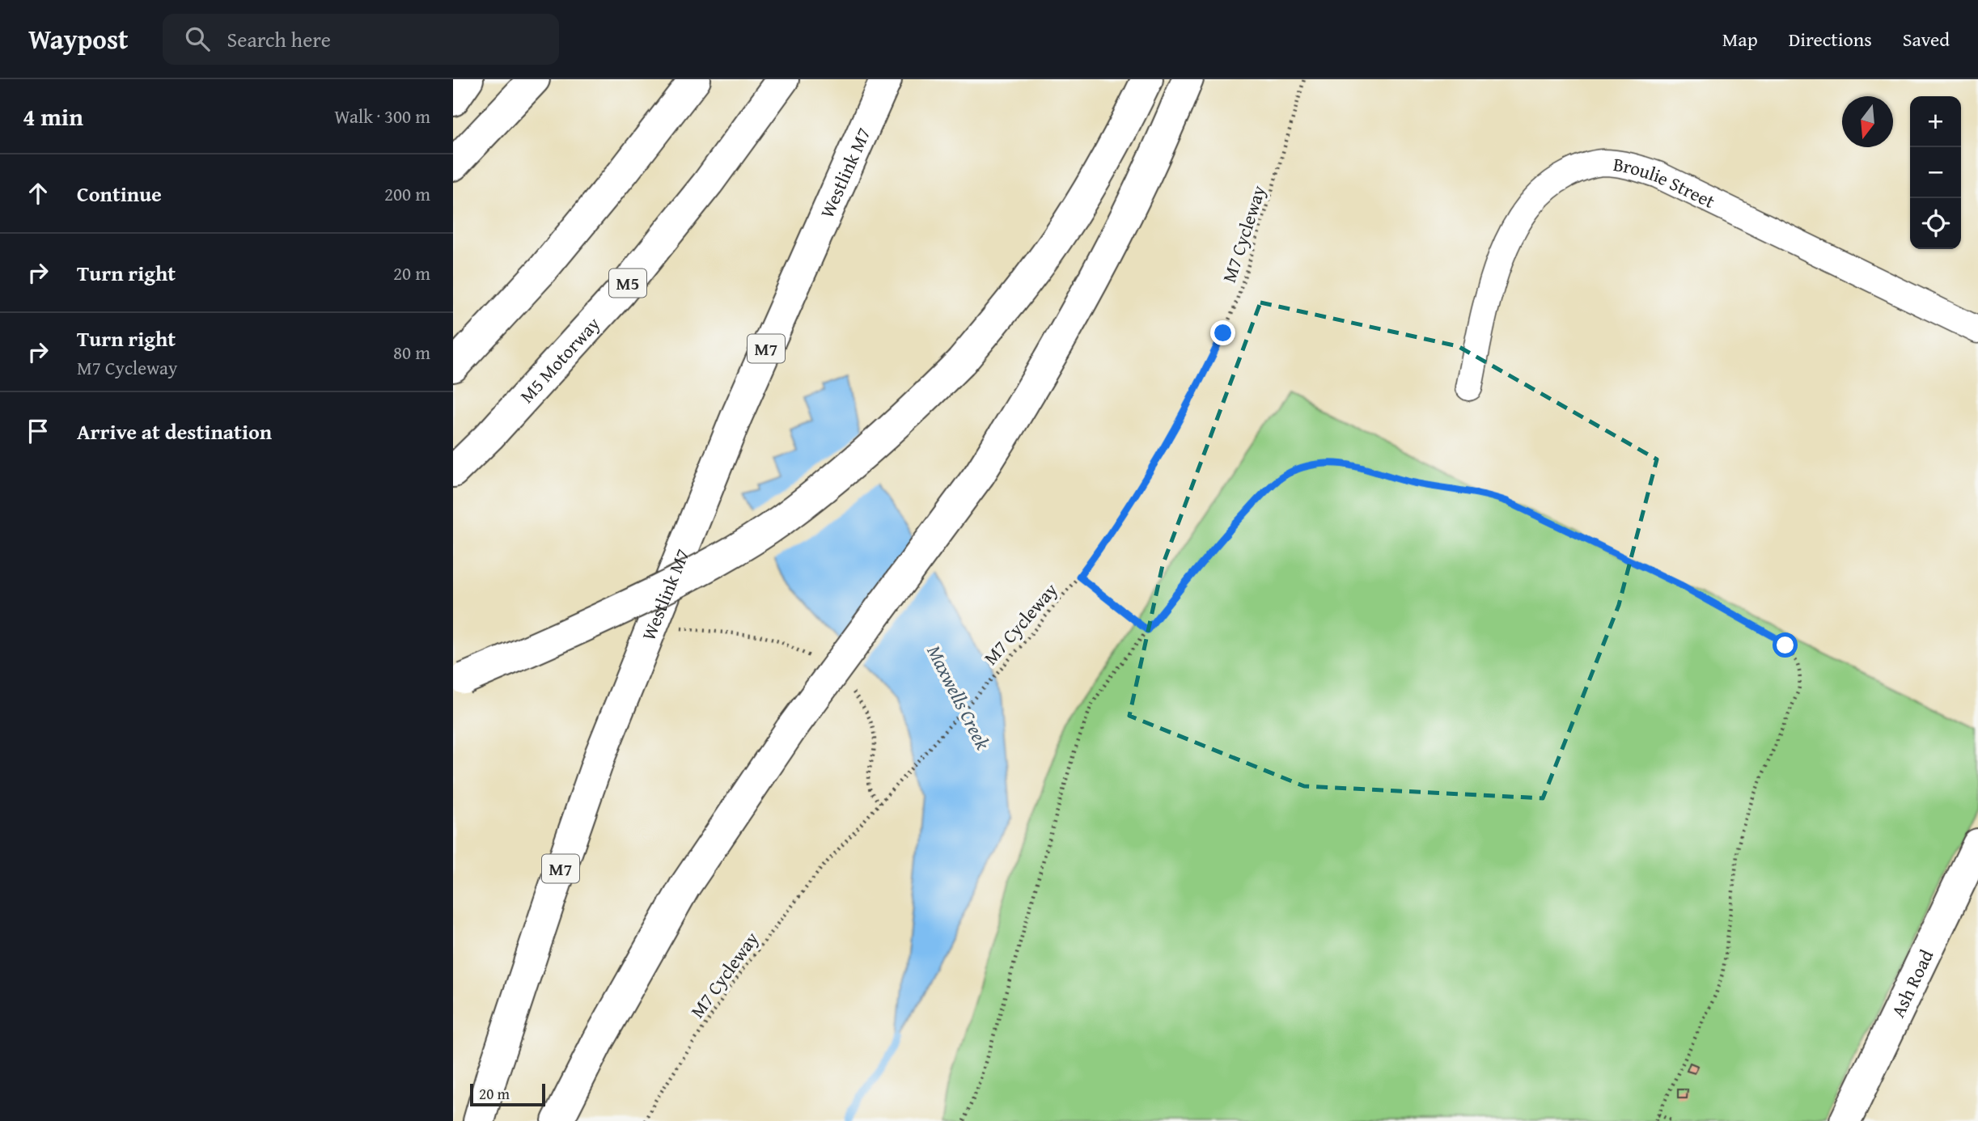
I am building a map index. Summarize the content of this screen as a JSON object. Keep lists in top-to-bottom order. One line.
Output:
{"streets":{"main road":["Westlink M7","M5","M7","M5 Motorway","Ash Road"],"street":["Broulie Street"],"path":["M7 Cycleway"]},"water":["Maxwells Creek"],"scale_bar":"20 m","north":"bottom","page":{"header":"Waypost","search":"Search here","nav":["Map","Directions","Saved"],"heading":["4 min","Walk · 300 m"],"map_buttons":["+","−"],"list":[["Continue","200 m"],["Turn right","20 m"],["Turn right","M7 Cycleway","80 m"],"Arrive at destination"],"scale":"20 m"}}
